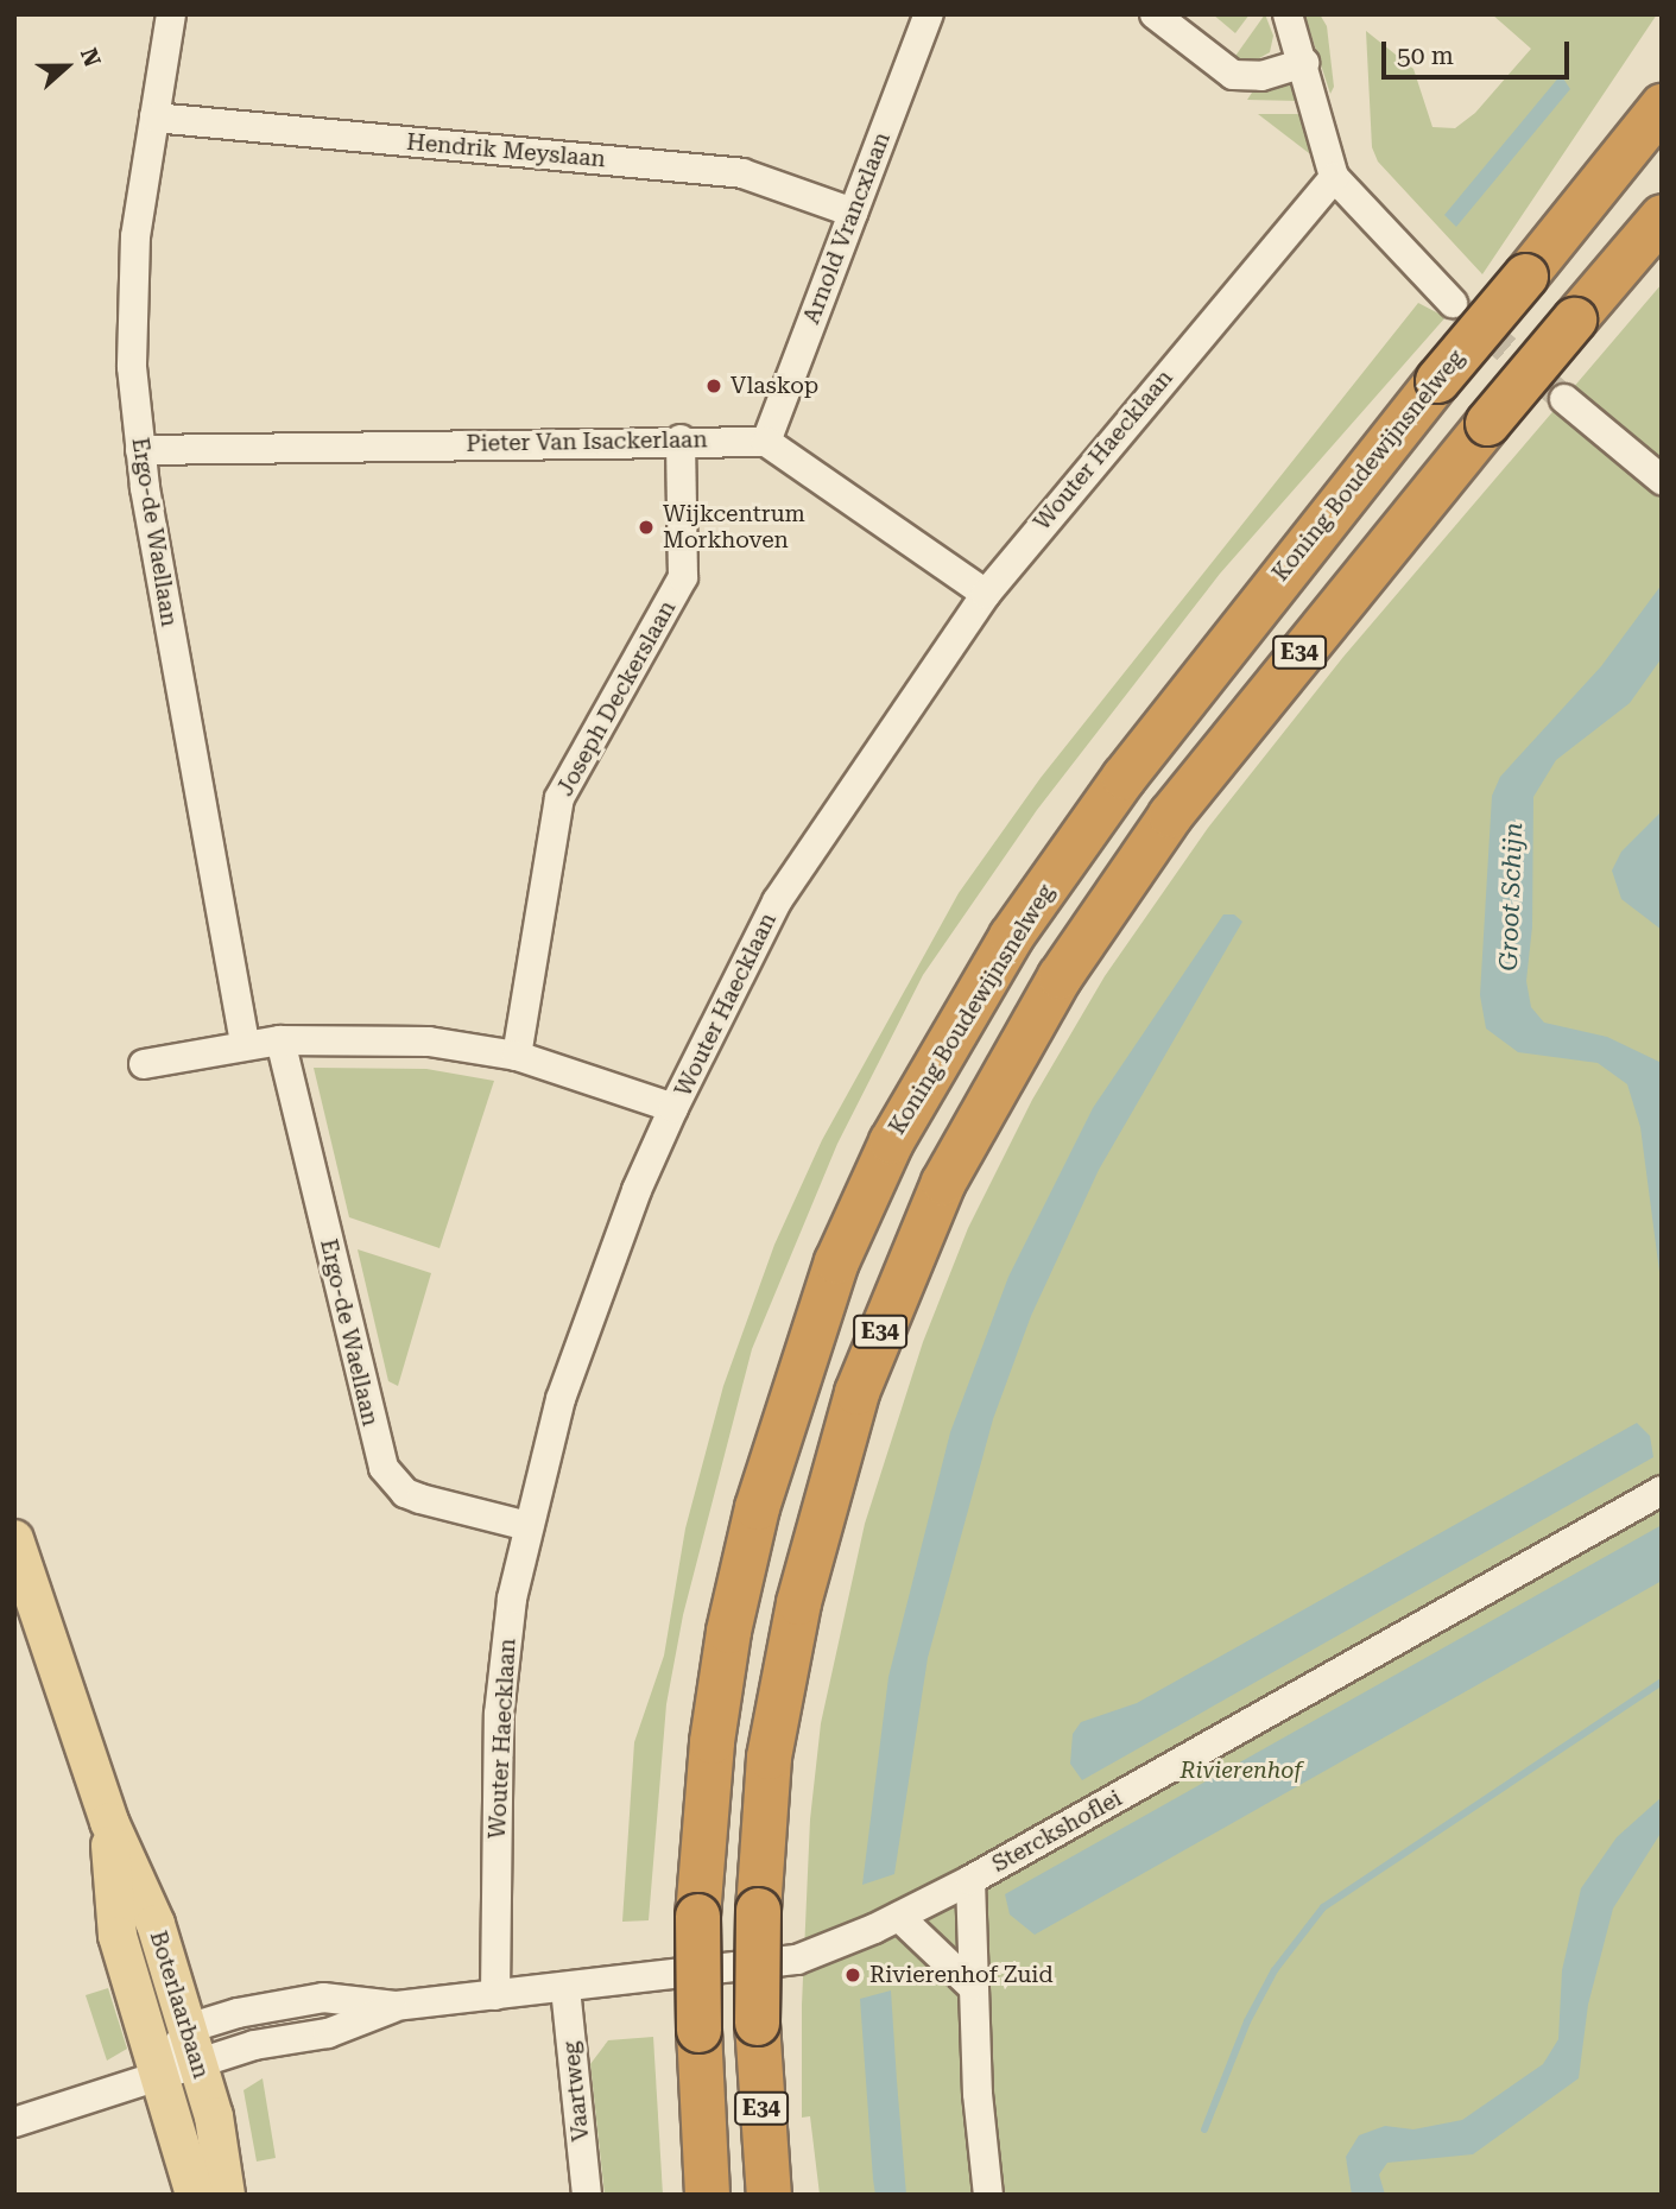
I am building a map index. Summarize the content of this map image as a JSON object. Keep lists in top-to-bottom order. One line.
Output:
{"streets":{"highway":["Koning Boudewijnsnelweg","E34"],"main road":["Boterlaarbaan"],"street":["Hendrik Meyslaan","Arnold Vrancxlaan","Pieter Van Isackerlaan","Wouter Haecklaan","Ergo-de Waellaan","Joseph Deckerslaan","Sterckshoflei","Vaartweg"]},"crossings":[["Hendrik Meyslaan","Arnold Vrancxlaan"],["Hendrik Meyslaan","Ergo-de Waellaan"],["Arnold Vrancxlaan","Pieter Van Isackerlaan"],["Pieter Van Isackerlaan","Ergo-de Waellaan"],["Pieter Van Isackerlaan","Joseph Deckerslaan"],["Wouter Haecklaan","Ergo-de Waellaan"],["Wouter Haecklaan","Sterckshoflei"],["Sterckshoflei","Boterlaarbaan"],["Sterckshoflei","Vaartweg"]],"water":["Groot Schijn"],"parks":["Rivierenhof"],"places":["Vlaskop","Wijkcentrum Morkhoven","Rivierenhof Zuid"],"scale_bar":"50 m","north":"right"}
